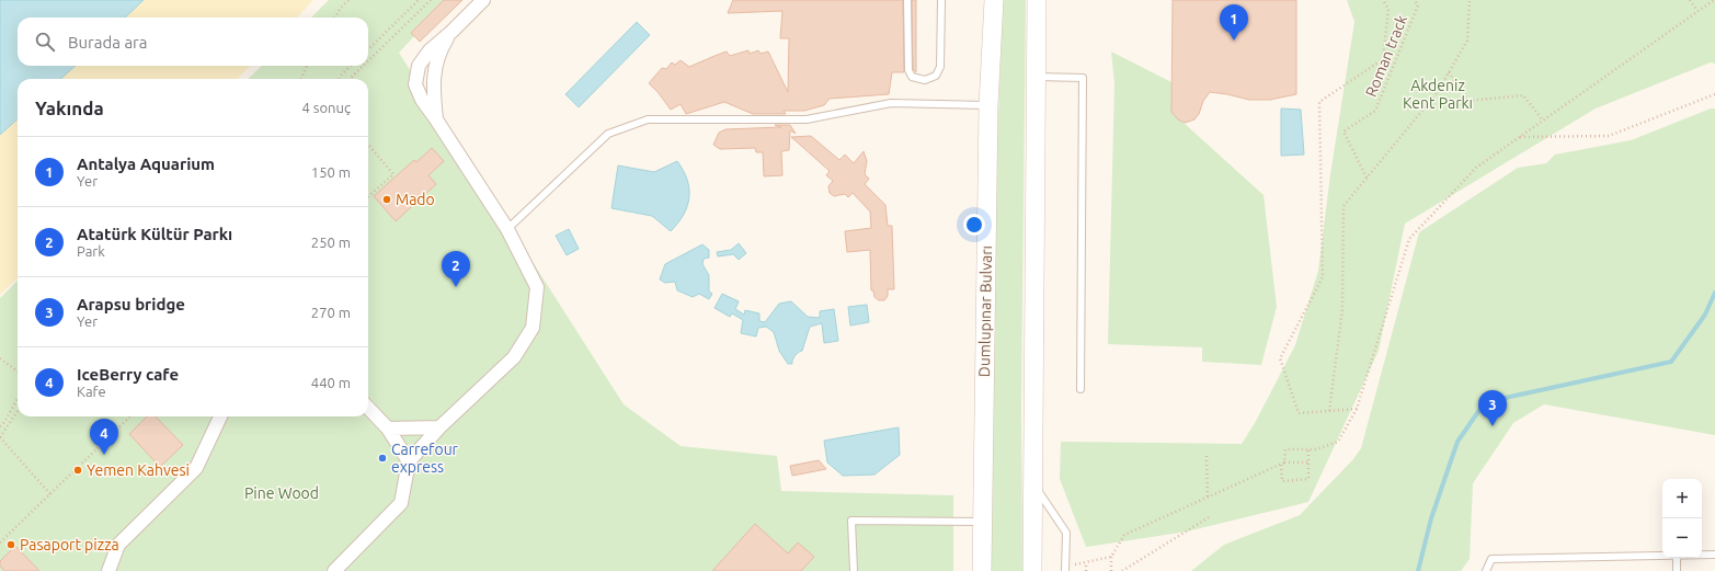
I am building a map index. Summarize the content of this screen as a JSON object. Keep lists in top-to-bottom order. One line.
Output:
{"streets":{"main road":["Dumlupınar Bulvarı"],"path":["Roman track"]},"parks":["Akdeniz Kent Parkı","Pine Wood"],"places":["Mado","Carrefour express","Yemen Kahvesi","Pasaport pizza"],"page":{"pins":["1","2","3","4"],"search":"Burada ara","heading":["Yakında","4 sonuç"],"list":[{"mark":"1","name":"Antalya Aquarium","note":"Yer","value":"150 m"},{"mark":"2","name":"Atatürk Kültür Parkı","note":"Park","value":"250 m"},{"mark":"3","name":"Arapsu bridge","note":"Yer","value":"270 m"},{"mark":"4","name":"IceBerry cafe","note":"Kafe","value":"440 m"}],"map_buttons":["+","−"]}}
